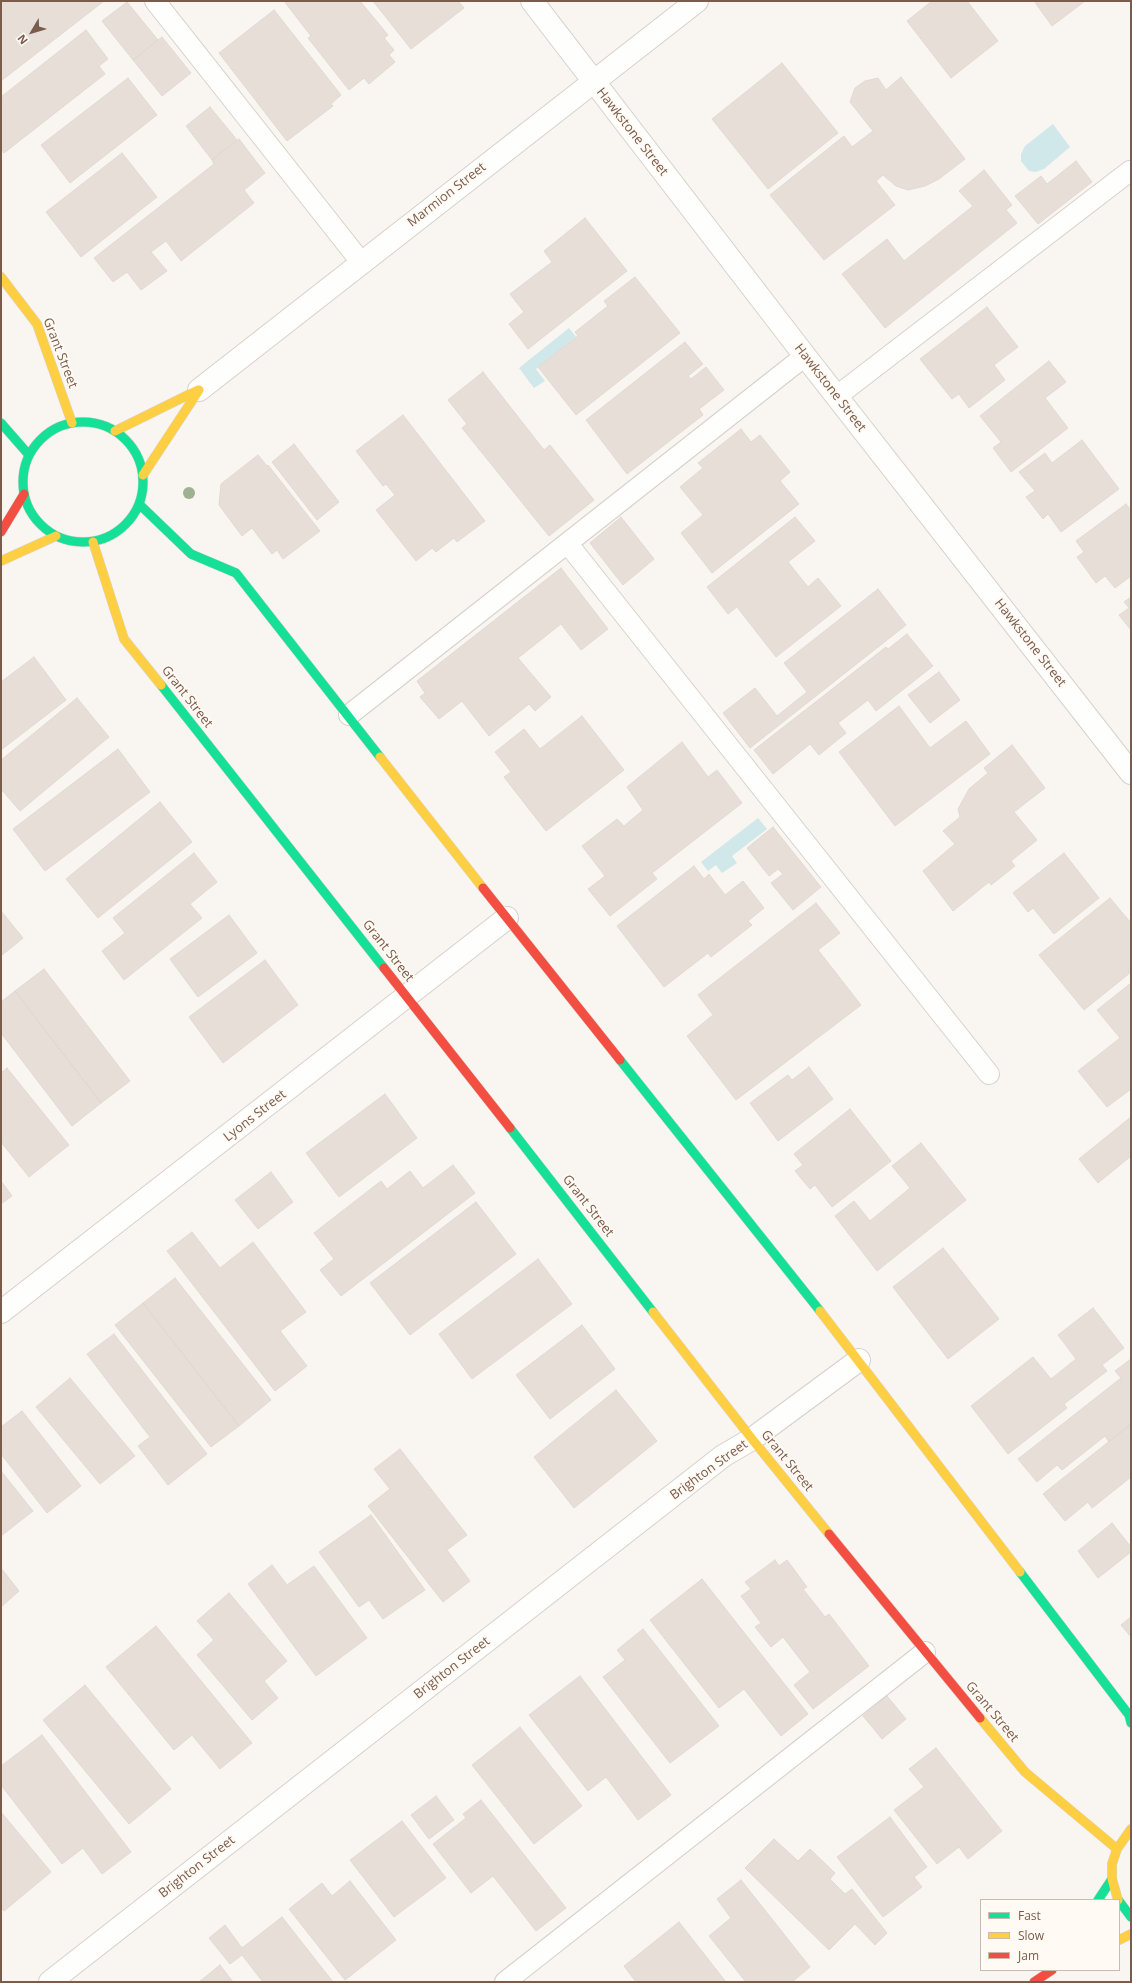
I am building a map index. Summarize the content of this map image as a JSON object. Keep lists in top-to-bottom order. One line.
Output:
{"streets":{"street":["Hawkstone Street","Marmion Street","Grant Street","Lyons Street","Brighton Street"]},"crossings":[["Hawkstone Street","Marmion Street"],["Marmion Street","Grant Street"],["Grant Street","Lyons Street"],["Grant Street","Brighton Street"]],"legend":["Fast","Slow","Jam"],"north":"bottom left"}
